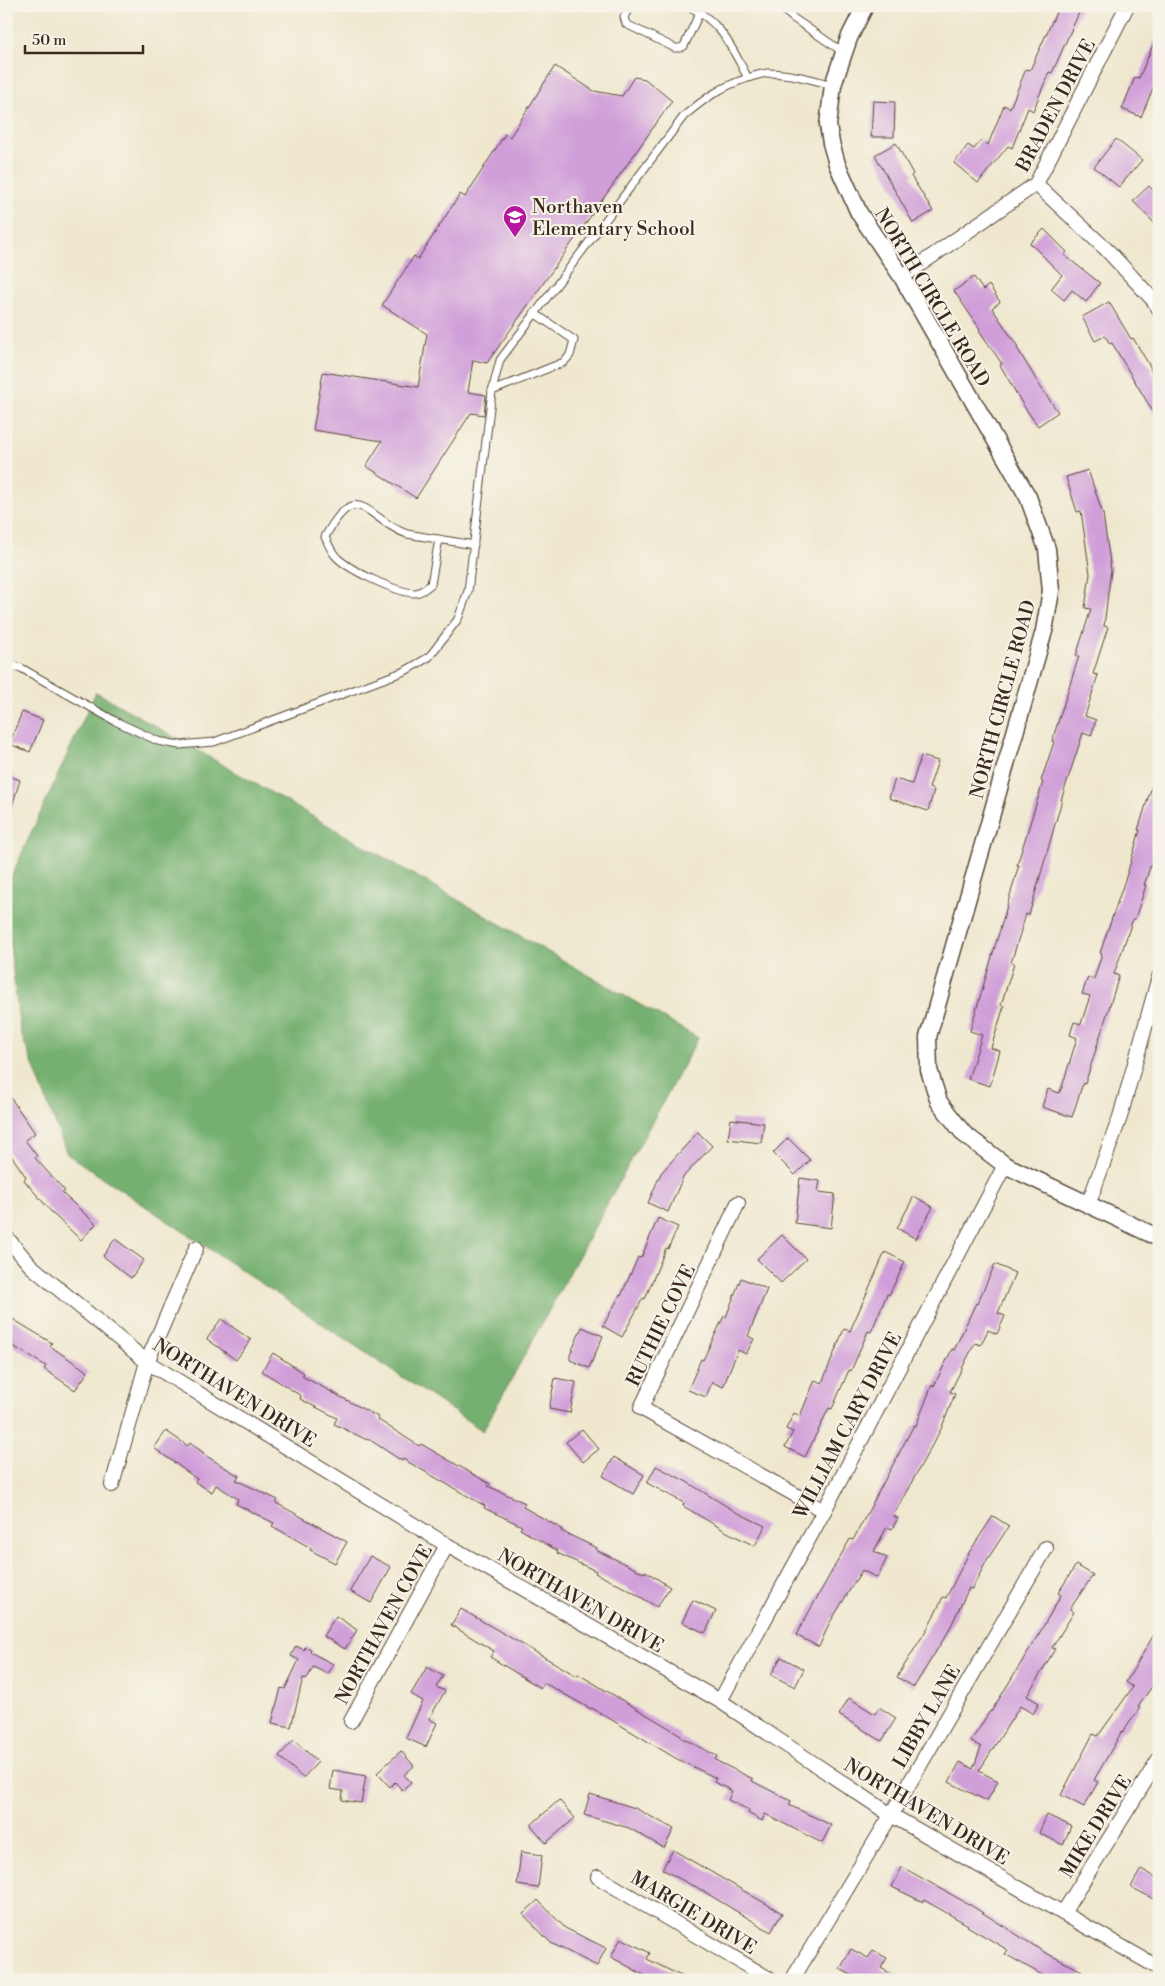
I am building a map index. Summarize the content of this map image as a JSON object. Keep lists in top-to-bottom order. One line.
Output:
{"streets":{"street":["BRADEN DRIVE","NORTH CIRCLE ROAD","RUTHIE COVE","NORTHAVEN DRIVE","WILLIAM CARY DRIVE","NORTHAVEN COVE","LIBBY LANE","MIKE DRIVE","MARGIE DRIVE"]},"crossings":[["BRADEN DRIVE","NORTH CIRCLE ROAD"],["NORTH CIRCLE ROAD","WILLIAM CARY DRIVE"],["RUTHIE COVE","WILLIAM CARY DRIVE"],["NORTHAVEN DRIVE","WILLIAM CARY DRIVE"],["NORTHAVEN DRIVE","NORTHAVEN COVE"],["NORTHAVEN DRIVE","LIBBY LANE"],["NORTHAVEN DRIVE","MIKE DRIVE"]],"places":{"school or university":["Northaven Elementary School"]},"scale_bar":"50 m"}
